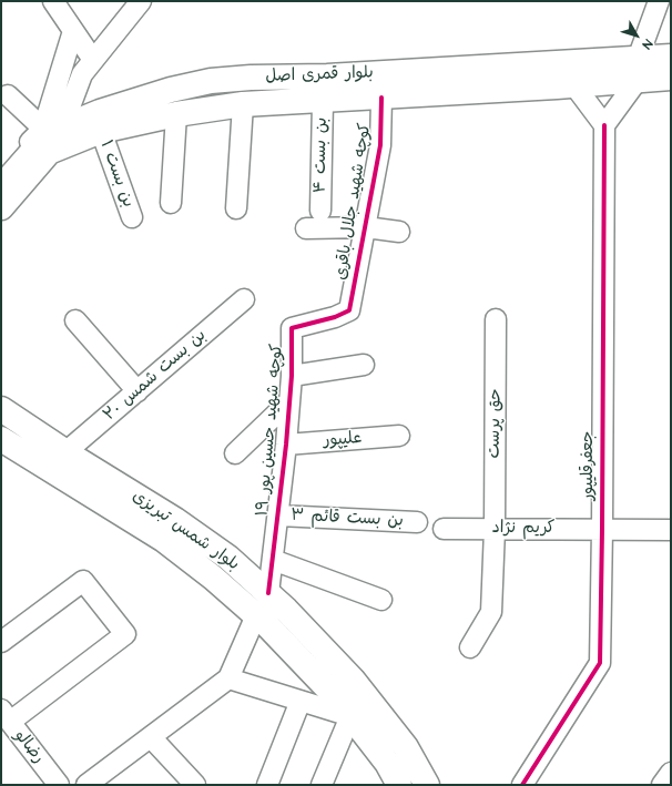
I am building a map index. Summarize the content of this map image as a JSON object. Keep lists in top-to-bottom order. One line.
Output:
{"streets":{"main road":["بلوار قمری اصل","بلوار شمس تبریزی"],"street":["بن بست ۴","بن بست ۱","کوچه شهید جلال باقری","بن بست شمس ۲۰","حق پرست","کوچه شهید حسین پور ۱۹","علیپور","جعفرقلیپور","بن بست قائم ۳","کریم نژاد","رضالو"]},"crossings":[["بلوار قمری اصل","بن بست ۴"],["بلوار قمری اصل","بن بست ۱"],["بلوار قمری اصل","کوچه شهید جلال باقری"],["کوچه شهید جلال باقری","کوچه شهید حسین پور ۱۹"],["بن بست شمس ۲۰","بلوار شمس تبریزی"],["حق پرست","کریم نژاد"],["کوچه شهید حسین پور ۱۹","علیپور"],["کوچه شهید حسین پور ۱۹","بن بست قائم ۳"],["کوچه شهید حسین پور ۱۹","بلوار شمس تبریزی"],["جعفرقلیپور","کریم نژاد"]],"north":"bottom right"}
